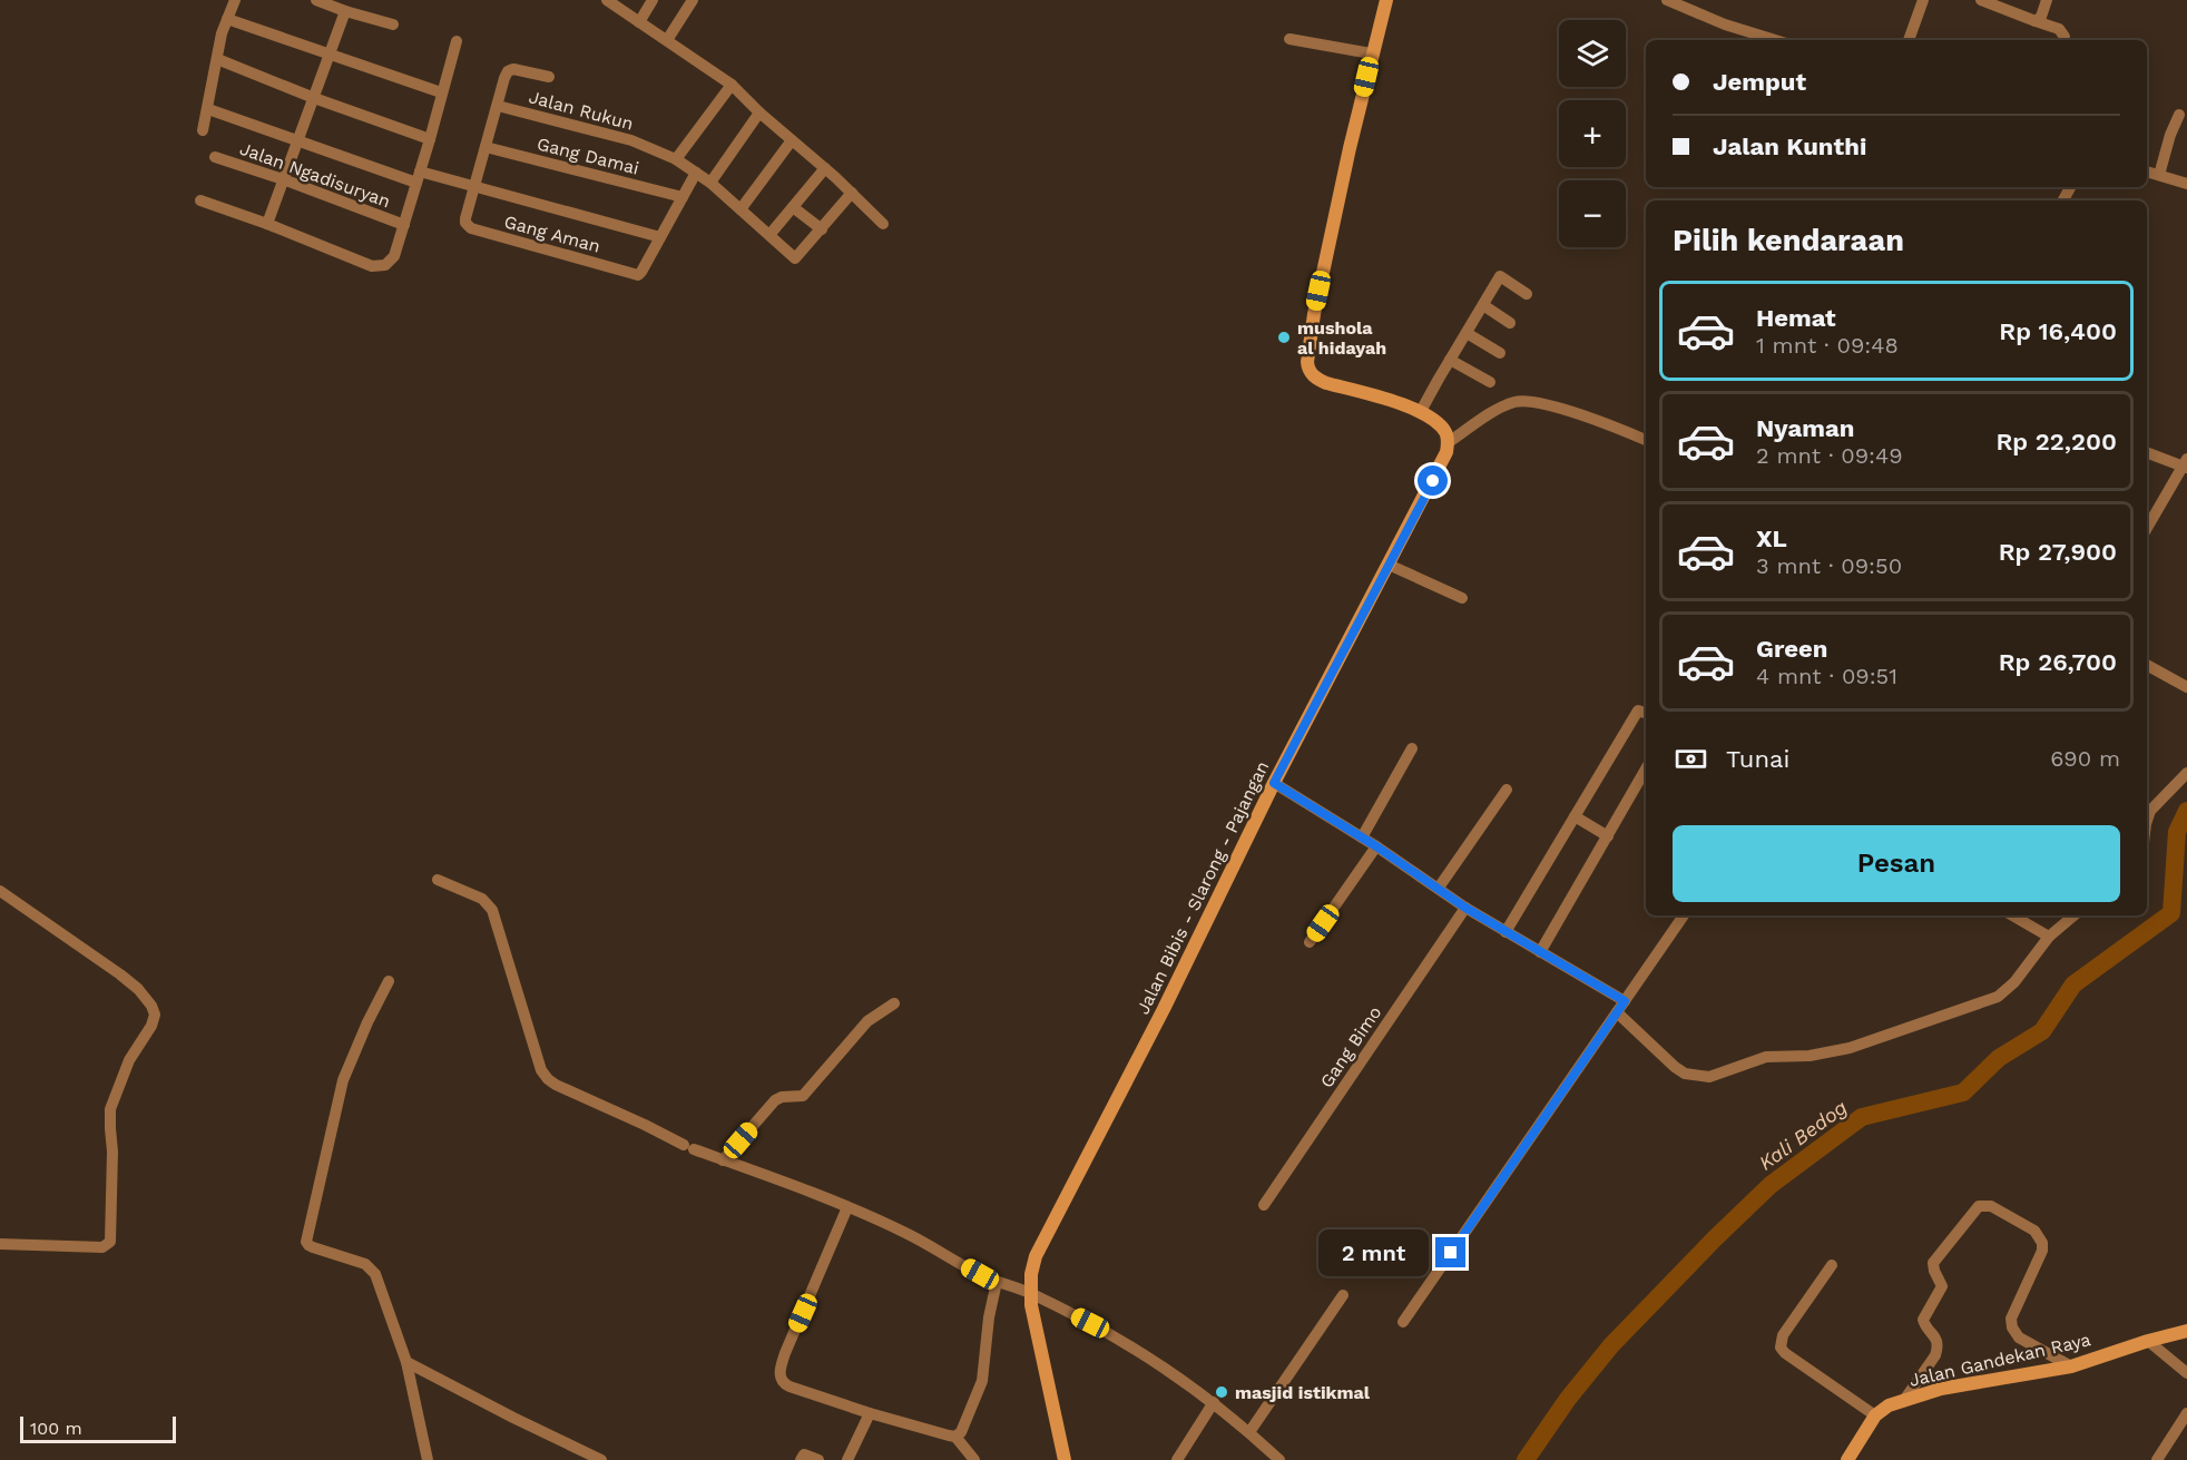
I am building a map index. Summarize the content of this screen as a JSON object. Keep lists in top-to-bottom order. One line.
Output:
{"streets":{"main road":["Jalan Bibis - Slarong - Pajangan","Jalan Gandekan Raya"],"street":["Jalan Rukun","Gang Damai","Jalan Ngadisuryan","Gang Aman","Gang Bimo"]},"water":["Kali Bedog"],"places":["mushola al hidayah","masjid istikmal"],"scale_bar":"100 m","page":{"map_buttons":["+","−"],"banner":["Jemput","Jalan Kunthi"],"heading":"Pilih kendaraan","list":[{"name":"Hemat","note":"1 mnt · 09:48","value":"Rp 16,400"},{"name":"Nyaman","note":"2 mnt · 09:49","value":"Rp 22,200"},{"name":"XL","note":"3 mnt · 09:50","value":"Rp 27,900"},{"name":"Green","note":"4 mnt · 09:51","value":"Rp 26,700"}],"pay":["Tunai","690 m"],"buttons":"Pesan","bubble":"2 mnt","scale":"100 m"}}
